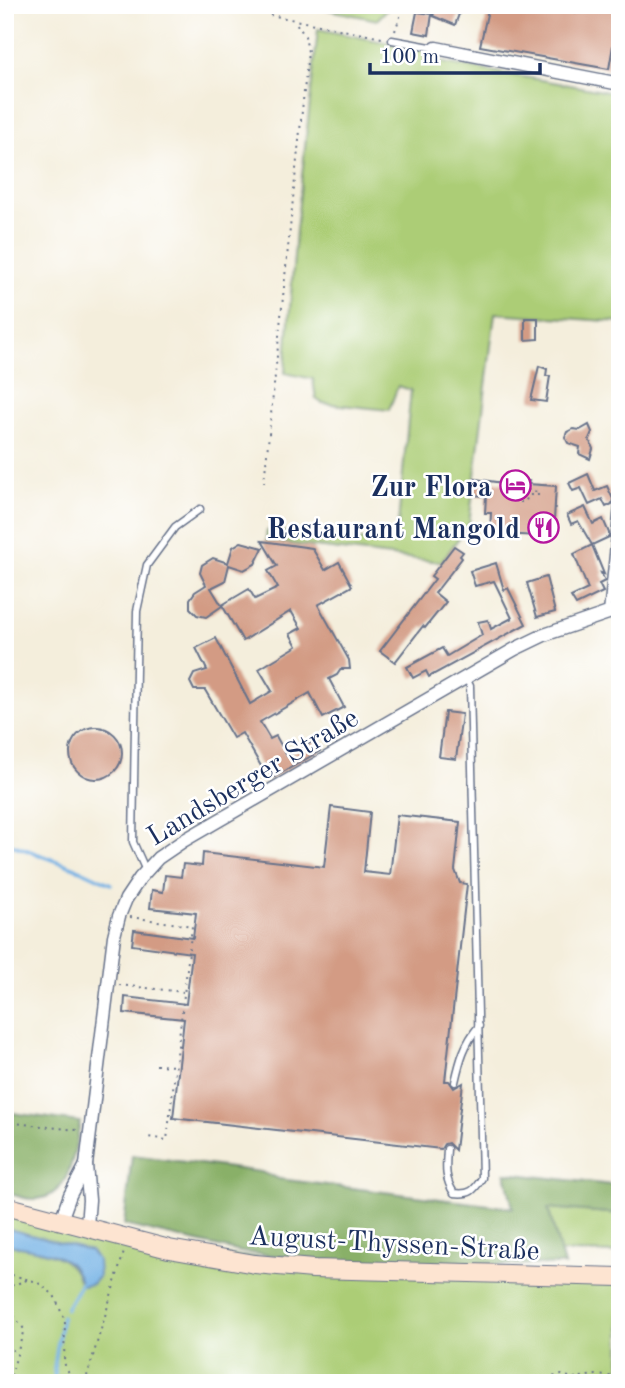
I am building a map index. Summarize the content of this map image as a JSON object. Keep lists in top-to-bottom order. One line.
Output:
{"streets":{"main road":["August-Thyssen-Straße"],"street":["Landsberger Straße"]},"crossings":[["Landsberger Straße","August-Thyssen-Straße"]],"places":{"hotel":["Zur Flora"],"restaurant":["Restaurant Mangold"]},"scale_bar":"100 m"}
